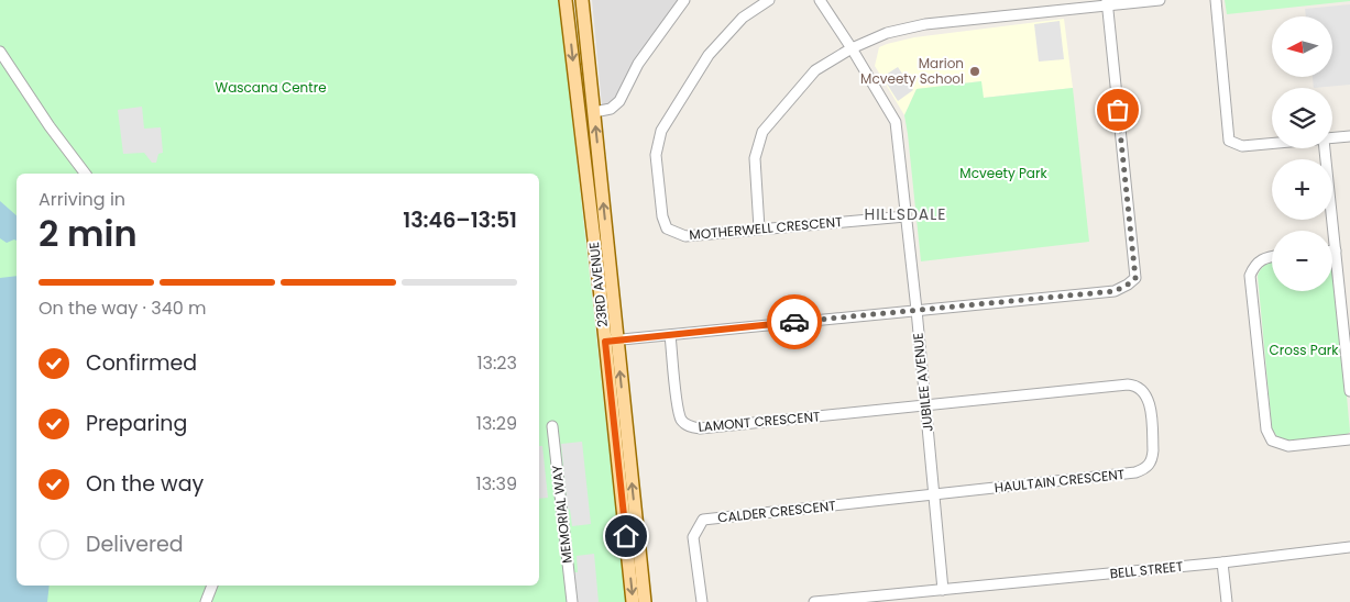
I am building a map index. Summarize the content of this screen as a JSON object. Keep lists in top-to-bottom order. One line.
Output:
{"streets":{"main road":["23RD AVENUE"],"street":["MOTHERWELL CRESCENT","JUBILEE AVENUE","LAMONT CRESCENT","HAULTAIN CRESCENT","CALDER CRESCENT","MEMORIAL WAY","BELL STREET"]},"crossings":[["MOTHERWELL CRESCENT","JUBILEE AVENUE"],["JUBILEE AVENUE","LAMONT CRESCENT"],["JUBILEE AVENUE","HAULTAIN CRESCENT"],["JUBILEE AVENUE","CALDER CRESCENT"],["JUBILEE AVENUE","BELL STREET"],["LAMONT CRESCENT","HAULTAIN CRESCENT"],["HAULTAIN CRESCENT","CALDER CRESCENT"]],"districts":["HILLSDALE"],"parks":["Wascana Centre","Mcveety Park","Cross Park"],"places":["Marion Mcveety School"],"north":"left","page":{"map_buttons":["+","−"],"heading":["2 min","Arriving in","13:46–13:51"],"bar":"On the way · 340 m","list":[["Confirmed","13:23"],["Preparing","13:29"],["On the way","13:39"],"Delivered"]}}
